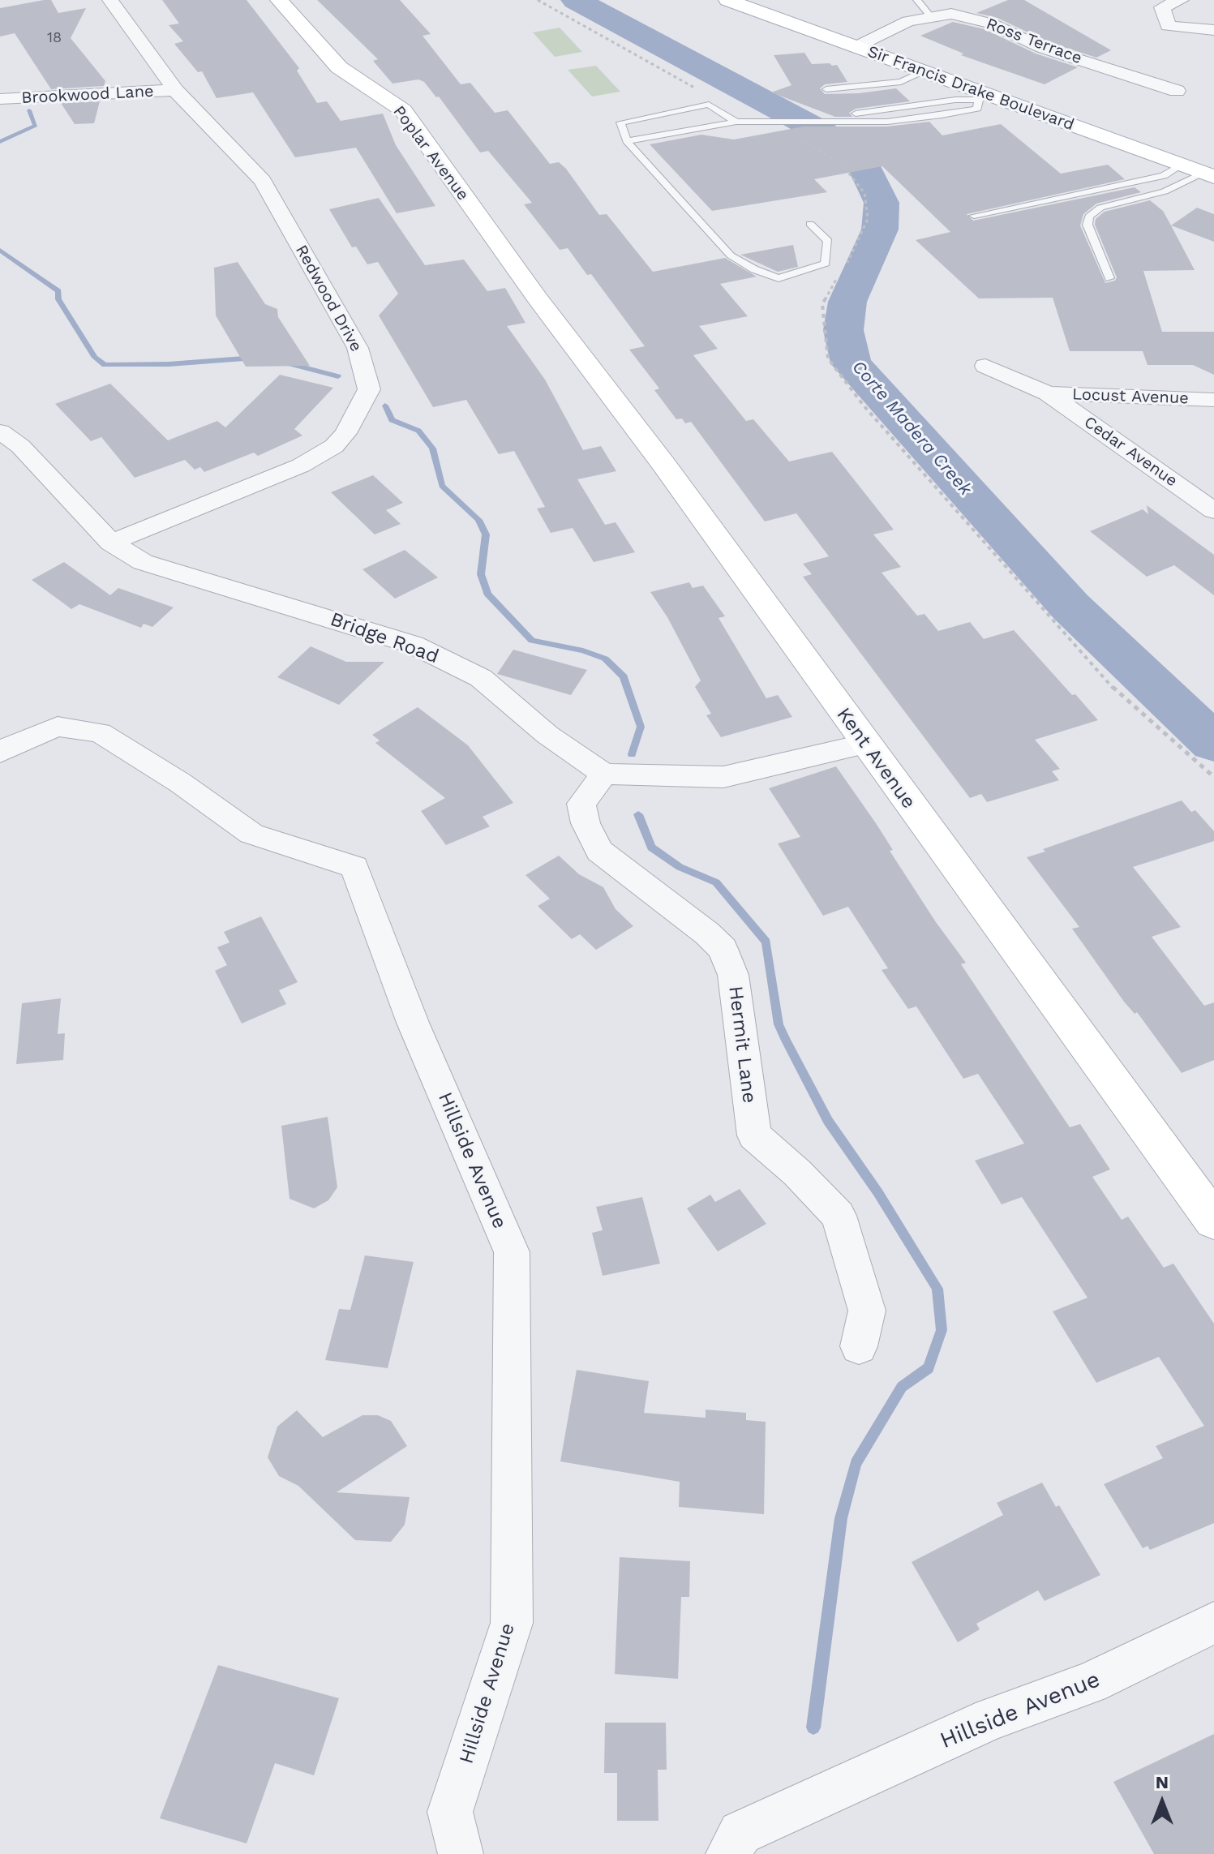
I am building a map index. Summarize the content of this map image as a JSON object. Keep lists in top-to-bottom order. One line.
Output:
{"streets":{"street":["Ross Terrace","Sir Francis Drake Boulevard","Brookwood Lane","Poplar Avenue","Redwood Drive","Locust Avenue","Cedar Avenue","Bridge Road","Kent Avenue","Hermit Lane","Hillside Avenue"]},"crossings":[["Ross Terrace","Sir Francis Drake Boulevard"],["Brookwood Lane","Redwood Drive"],["Poplar Avenue","Kent Avenue"],["Redwood Drive","Bridge Road"],["Locust Avenue","Cedar Avenue"],["Bridge Road","Hermit Lane"]],"water":["Corte Madera Creek"],"house_numbers":["18"],"north":"top"}
